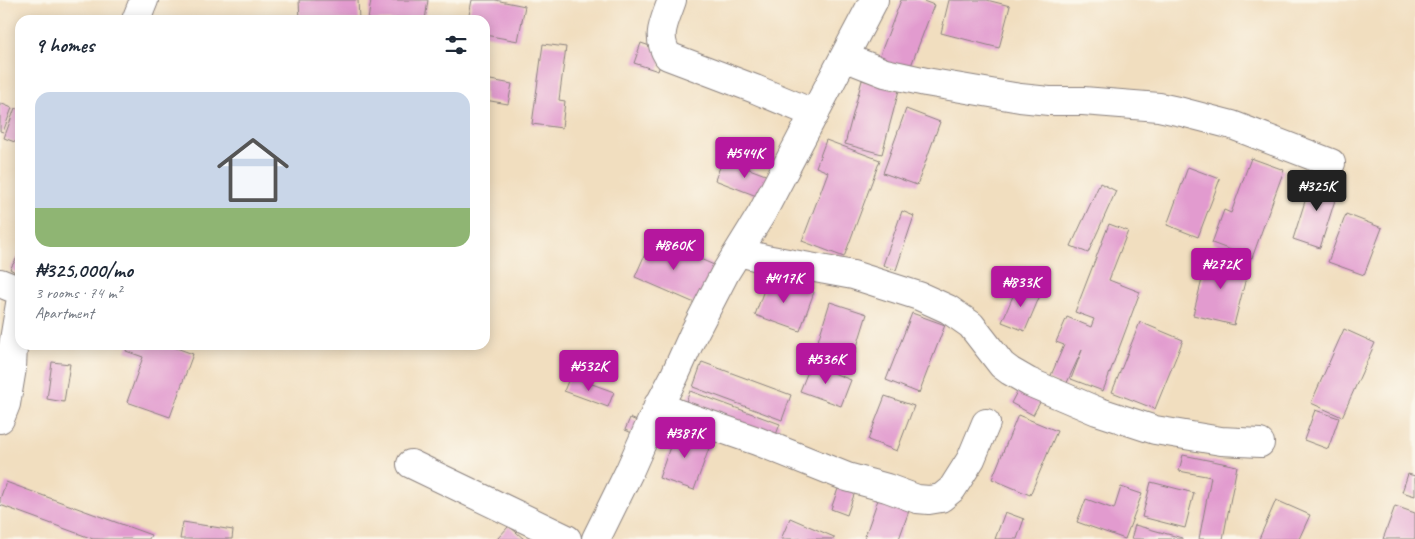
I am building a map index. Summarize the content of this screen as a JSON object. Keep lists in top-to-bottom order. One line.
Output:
{"page":{"heading":"9 homes","list":[{"name":"₦325,000/mo","note":"3 rooms · 74 m² · Apartment"}],"price":["₦544K","₦325K","₦860K","₦272K","₦417K","₦833K","₦536K","₦532K","₦387K"]}}
